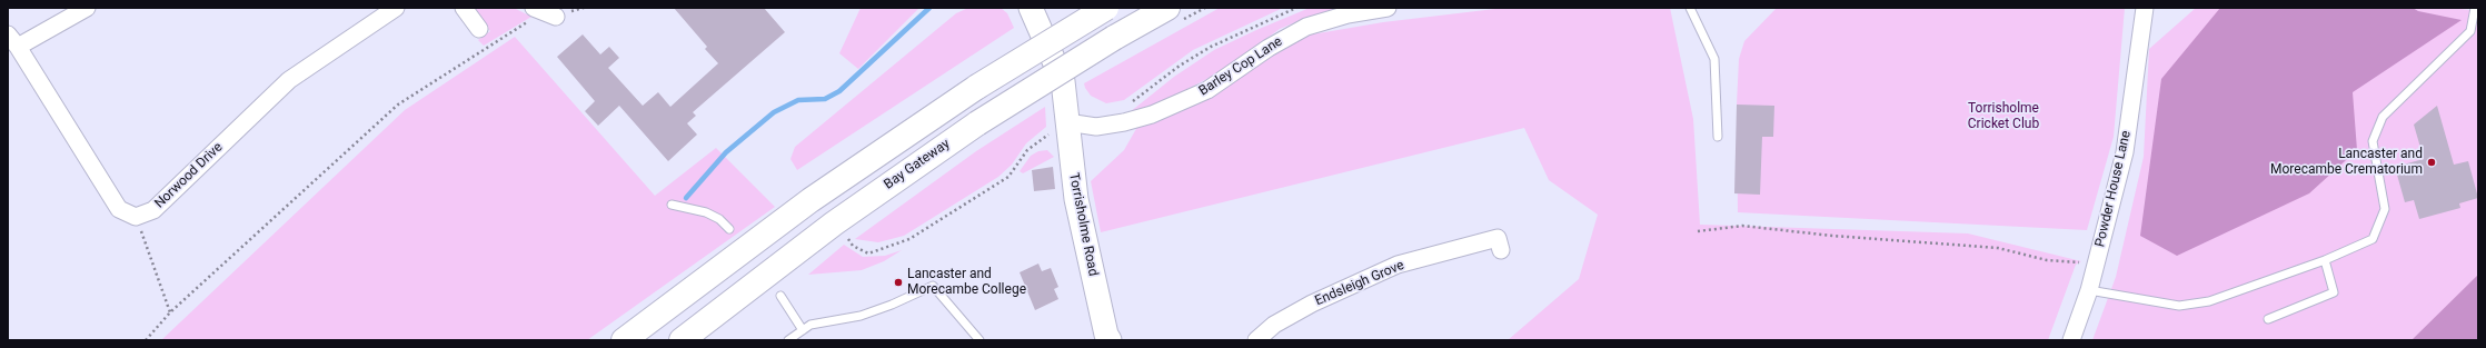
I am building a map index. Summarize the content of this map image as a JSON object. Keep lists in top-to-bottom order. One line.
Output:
{"streets":{"highway":["Bay Gateway"],"main road":["Torrisholme Road"],"street":["Barley Cop Lane","Norwood Drive","Powder House Lane","Endsleigh Grove"]},"crossings":[["Barley Cop Lane","Torrisholme Road"]],"parks":["Torrisholme Cricket Club"],"places":["Lancaster and Morecambe Crematorium","Lancaster and Morecambe College"]}
